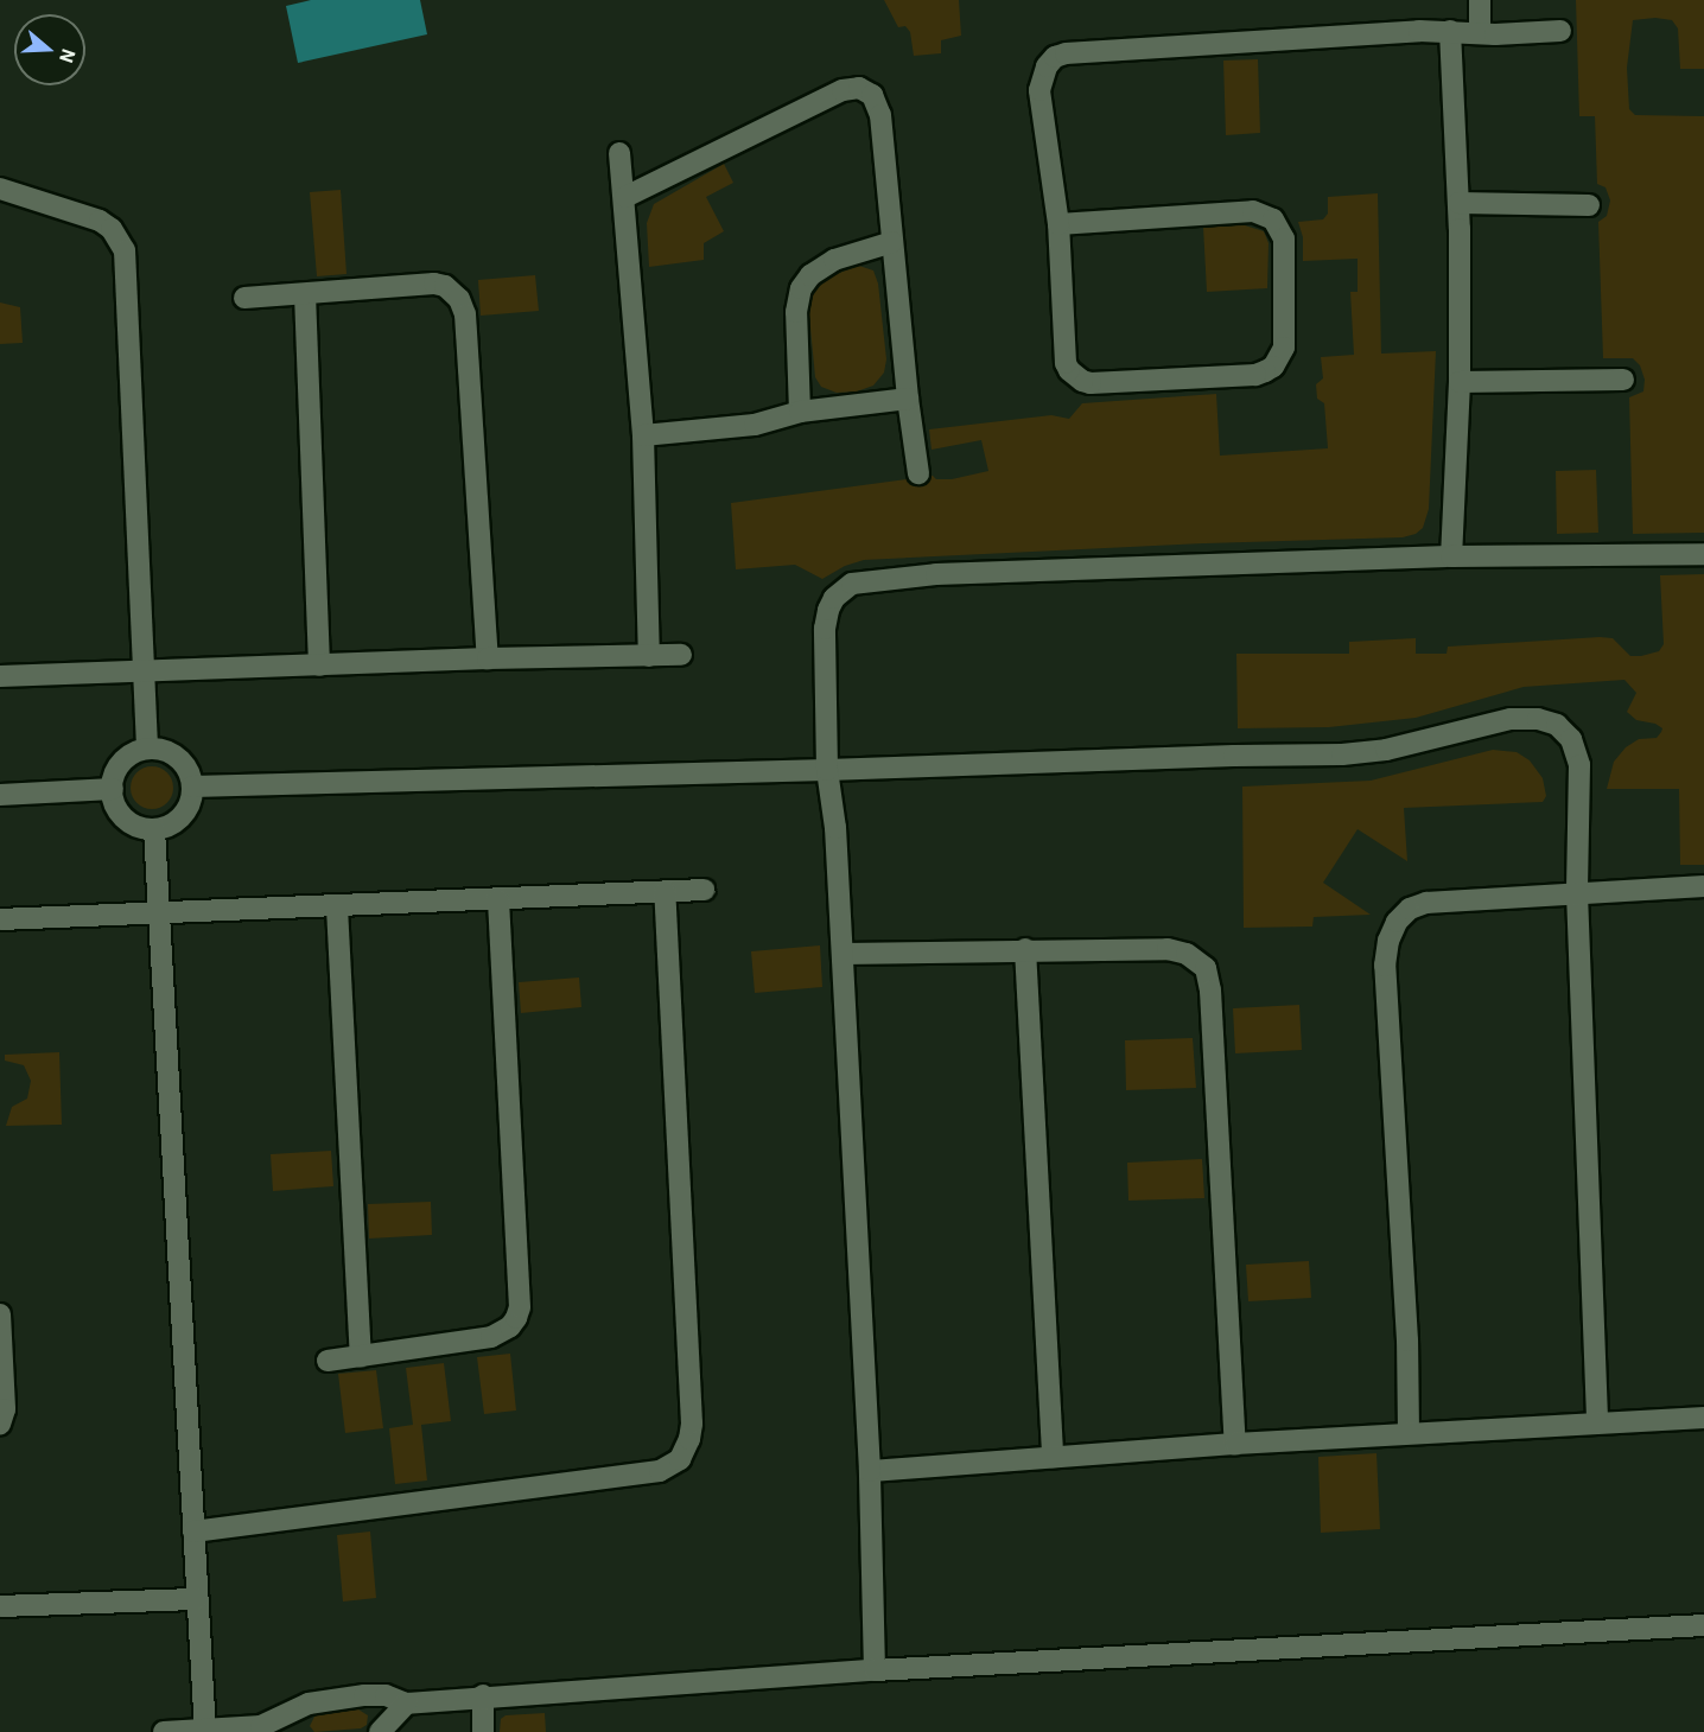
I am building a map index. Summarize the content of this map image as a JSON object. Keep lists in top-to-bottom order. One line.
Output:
{"north":"right"}
